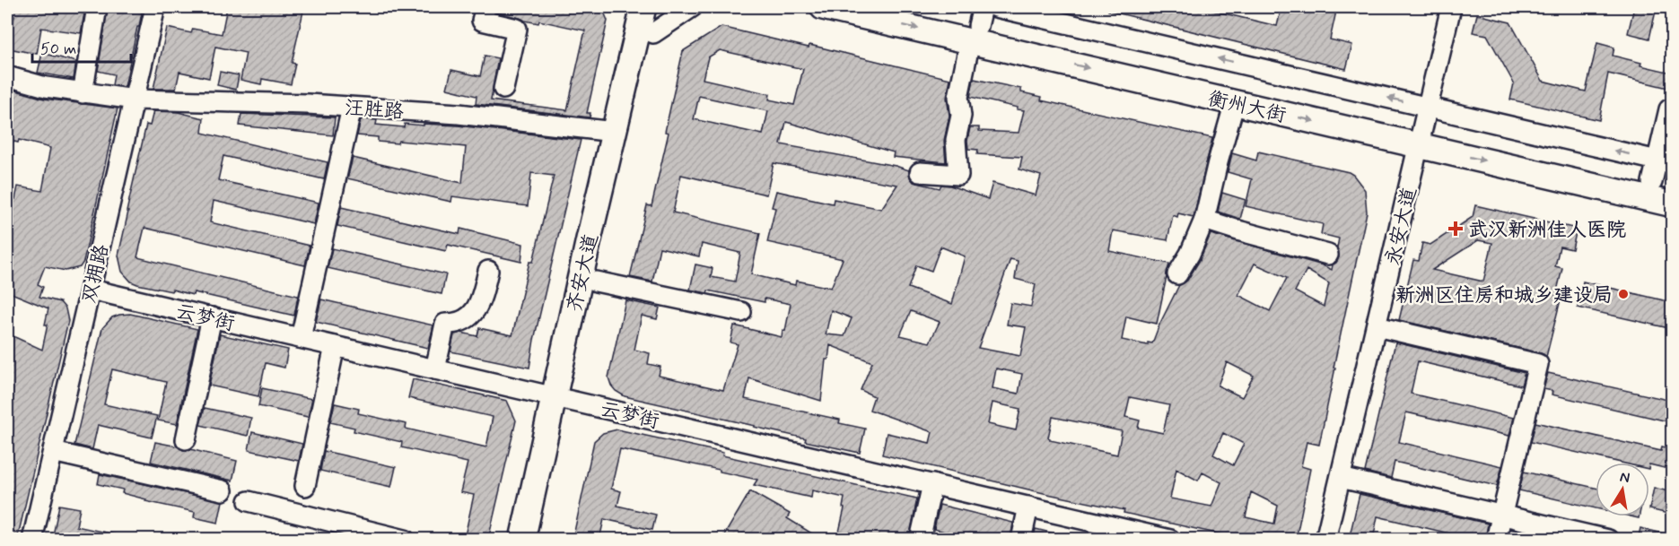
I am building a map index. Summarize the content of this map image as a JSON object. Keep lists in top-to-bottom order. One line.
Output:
{"streets":{"main road":["衡州大街","齐安大道"],"street":["汪胜路","永安大道","双拥路","云梦街"]},"crossings":[["衡州大街","永安大道"],["汪胜路","齐安大道"],["汪胜路","双拥路"],["齐安大道","云梦街"],["双拥路","云梦街"]],"places":{"health":["武汉新洲佳人医院"],"other":["新洲区住房和城乡建设局"]},"scale_bar":"50 m","north":"top"}
